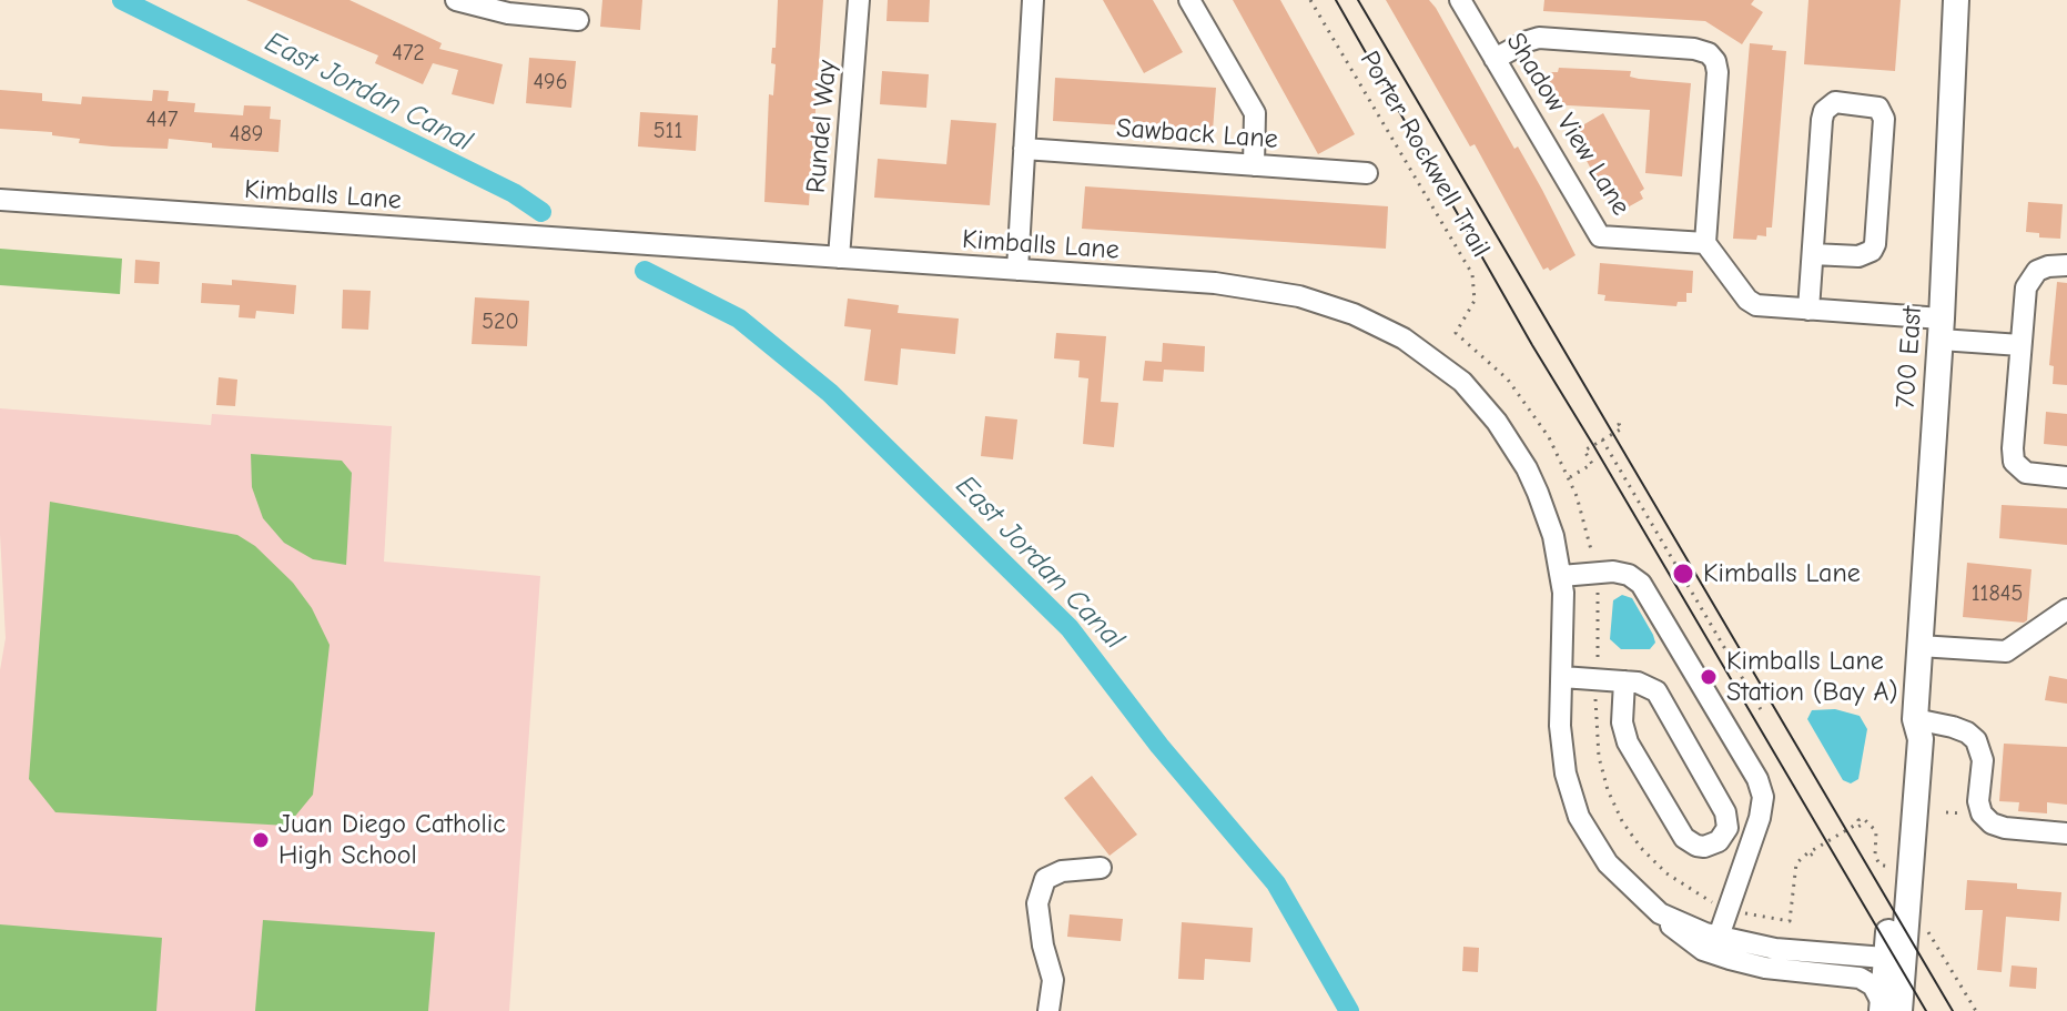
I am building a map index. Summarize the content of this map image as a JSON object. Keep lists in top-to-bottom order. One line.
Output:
{"streets":{"main road":["700 East"],"street":["Shadow View Lane","Rundel Way","Sawback Lane","Kimballs Lane"],"path":["Porter Rockwell Trail"]},"crossings":[["Rundel Way","Kimballs Lane"],["Kimballs Lane","700 East"]],"water":["East Jordan Canal"],"places":["Kimballs Lane","Kimballs Lane Station (Bay A)","Juan Diego Catholic High School"],"house_numbers":["472","496","447","511","489","520","11845"]}
